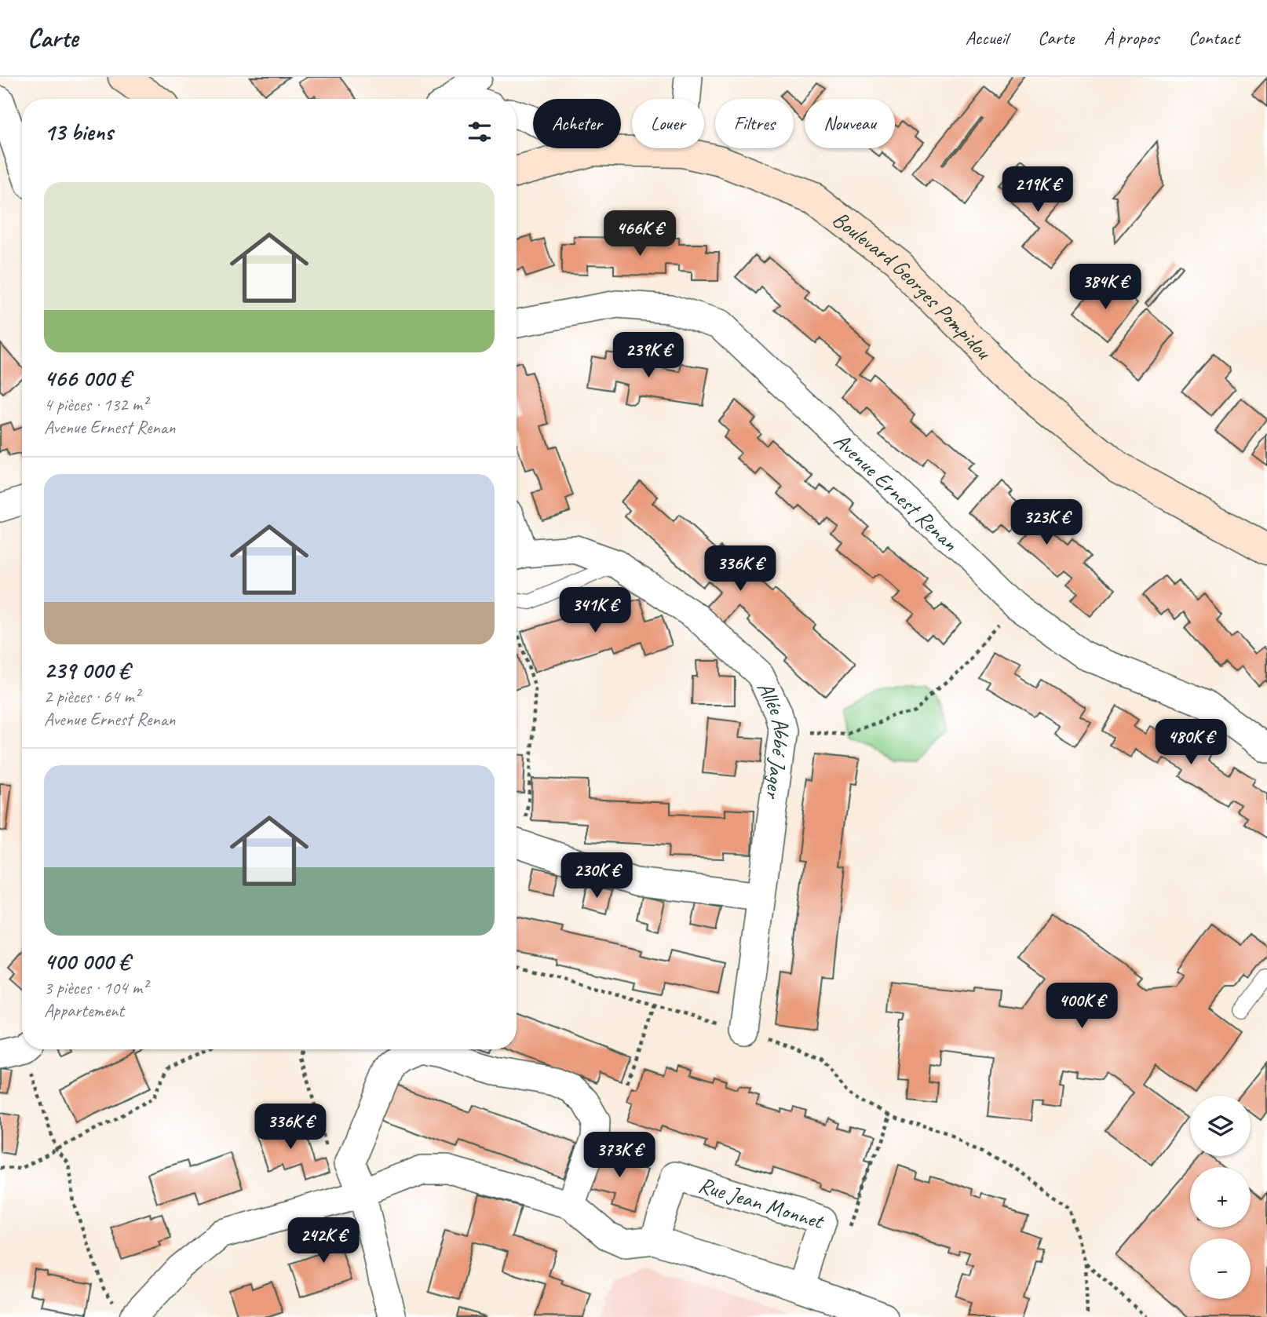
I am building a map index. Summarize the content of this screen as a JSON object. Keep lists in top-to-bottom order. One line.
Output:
{"streets":{"main road":["Boulevard Georges Pompidou"],"street":["Avenue Ernest Renan","Allée Abbé Jager","Rue Jean Monnet"]},"page":{"header":"Carte","nav":["Accueil","Carte","À propos","Contact"],"chip":["Acheter","Louer","Filtres","Nouveau"],"heading":"13 biens","list":[{"name":"466 000 €","note":"4 pièces · 132 m² · Avenue Ernest Renan"},{"name":"239 000 €","note":"2 pièces · 64 m² · Avenue Ernest Renan"},{"name":"400 000 €","note":"3 pièces · 104 m² · Appartement"}],"price":["219K €","466K €","384K €","239K €","323K €","336K €","341K €","480K €","230K €","400K €","336K €","373K €","242K €"],"map_buttons":["+","−"]}}
